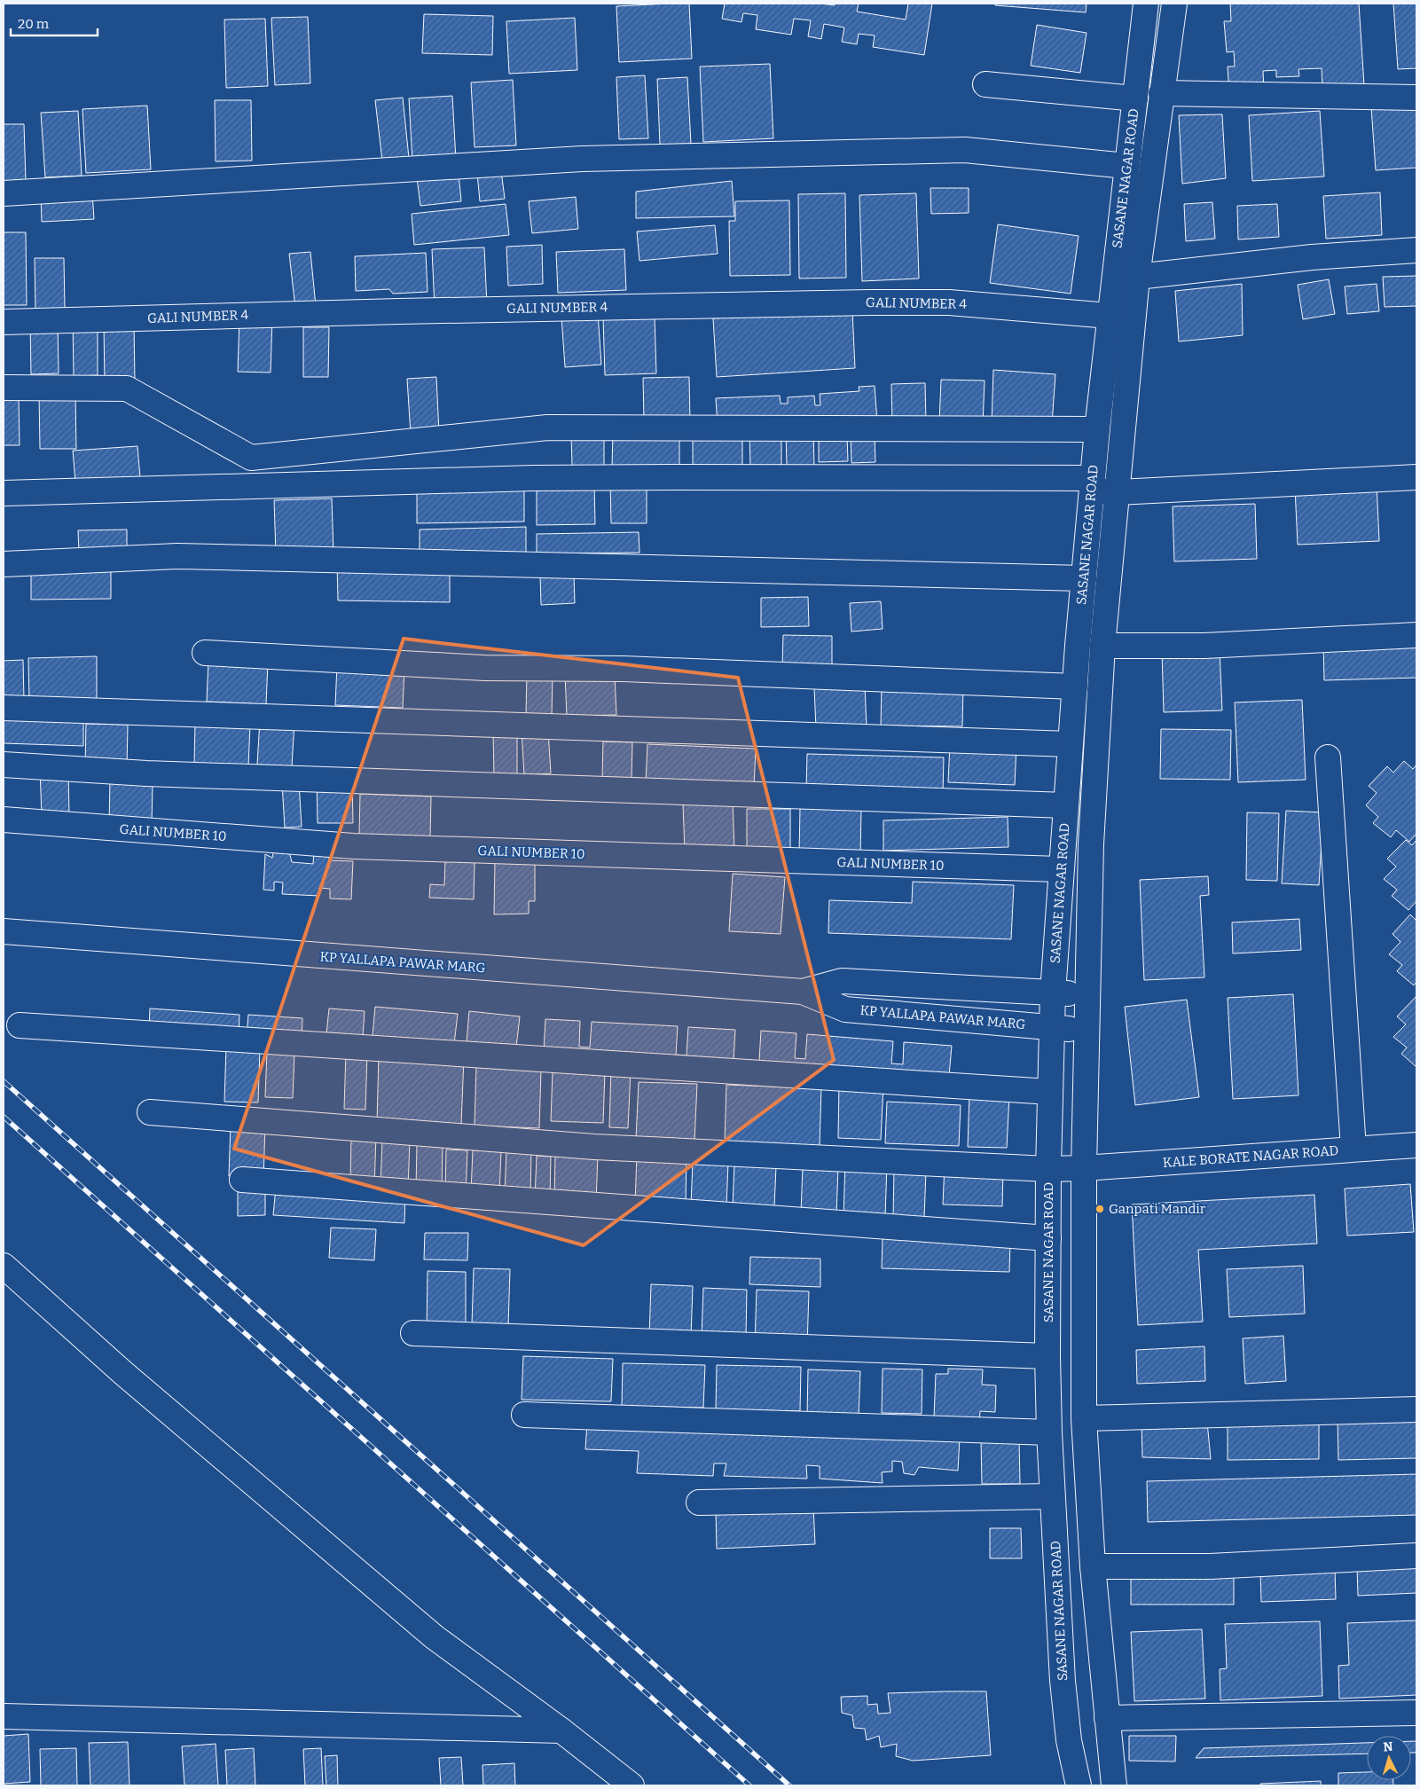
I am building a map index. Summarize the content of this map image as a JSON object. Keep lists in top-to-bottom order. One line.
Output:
{"streets":{"street":["SASANE NAGAR ROAD","GALI NUMBER 4","GALI NUMBER 10","KP YALLAPA PAWAR MARG","KALE BORATE NAGAR ROAD"]},"crossings":[["SASANE NAGAR ROAD","GALI NUMBER 4"],["SASANE NAGAR ROAD","GALI NUMBER 10"],["SASANE NAGAR ROAD","KP YALLAPA PAWAR MARG"],["SASANE NAGAR ROAD","KALE BORATE NAGAR ROAD"]],"places":["Ganpati Mandir"],"scale_bar":"20 m","north":"top"}
